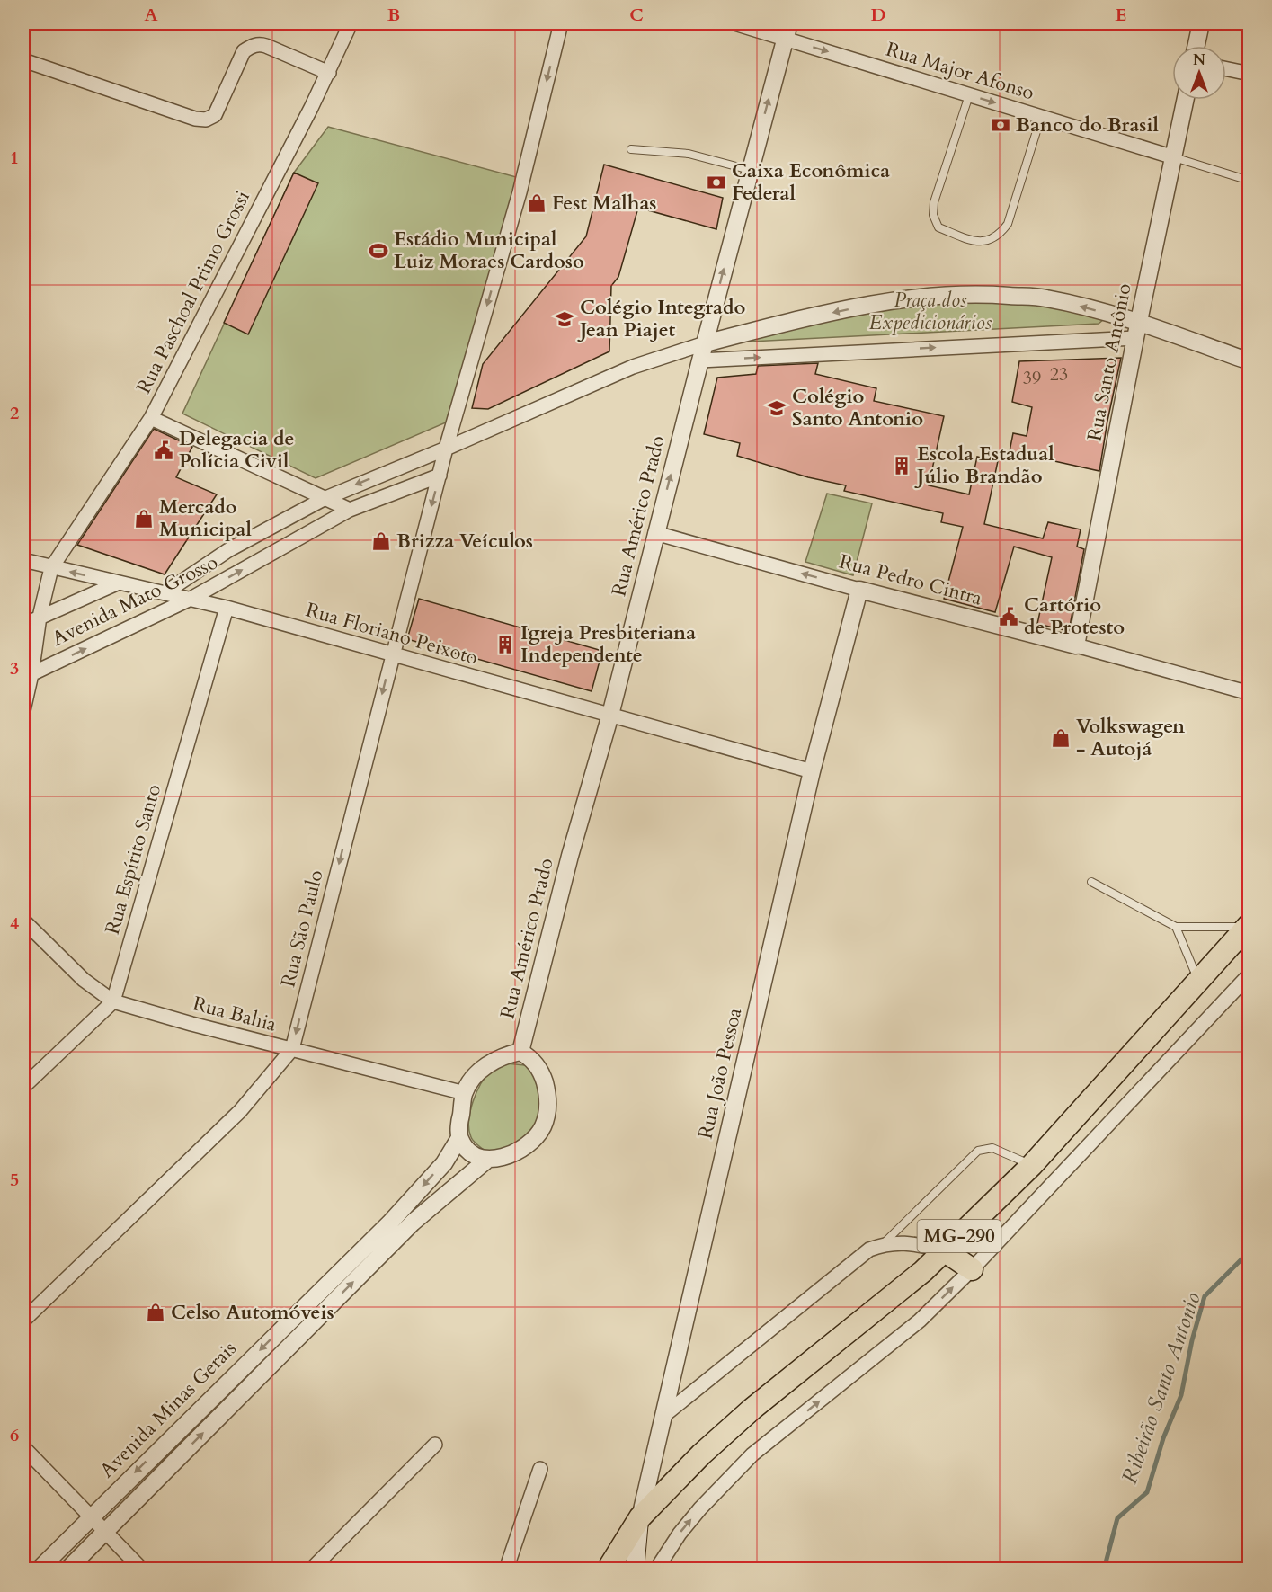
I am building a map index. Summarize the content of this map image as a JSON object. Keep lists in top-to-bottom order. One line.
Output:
{"streets":{"highway":["MG-290"],"main road":["Rua João Pessoa"],"street":["Rua Major Afonso","Rua Paschoal Primo Grossi","Rua Santo Antônio","Rua Américo Prado","Rua Pedro Cintra","Avenida Mato Grosso","Rua Floriano Peixoto","Rua Espírito Santo","Rua São Paulo","Rua Bahia","Avenida Minas Gerais"]},"crossings":[["Rua Major Afonso","Rua Santo Antônio"],["Rua Major Afonso","Rua Américo Prado"],["Rua Paschoal Primo Grossi","Rua Floriano Peixoto"],["Rua Santo Antônio","Rua Pedro Cintra"],["Rua Américo Prado","Rua Pedro Cintra"],["Rua Américo Prado","Avenida Mato Grosso"],["Rua Américo Prado","Rua Floriano Peixoto"],["Rua Américo Prado","Rua Bahia"],["Rua Américo Prado","Avenida Minas Gerais"],["Rua Pedro Cintra","Rua João Pessoa"],["Avenida Mato Grosso","Rua Floriano Peixoto"],["Avenida Mato Grosso","Rua São Paulo"],["Rua Floriano Peixoto","Rua Espírito Santo"],["Rua Floriano Peixoto","Rua São Paulo"],["Rua Floriano Peixoto","Rua João Pessoa"],["Rua Espírito Santo","Rua Bahia"],["Rua São Paulo","Rua Bahia"],["Rua Bahia","Avenida Minas Gerais"],["Rua João Pessoa","MG-290"]],"one_way":["Rua Major Afonso","Rua Américo Prado","Rua São Paulo"],"water":["Ribeirão Santo Antonio"],"parks":["Praça dos Expedicionários"],"places":{"bank":["Banco do Brasil","Caixa Econômica Federal"],"shop":["Fest Malhas","Mercado Municipal","Brizza Veículos","Volkswagen - Autojá","Celso Automóveis"],"sports":["Estádio Municipal Luiz Moraes Cardoso"],"school or university":["Colégio Integrado Jean Piajet","Colégio Santo Antonio"],"public building":["Delegacia de Polícia Civil","Cartório de Protesto"],"building":["Escola Estadual Júlio Brandão","Igreja Presbiteriana Independente"]},"house_numbers":["23","39"],"north":"top","grid":{"columns":["A","B","C","D","E"],"rows":["1","2","3","4","5","6"]}}
